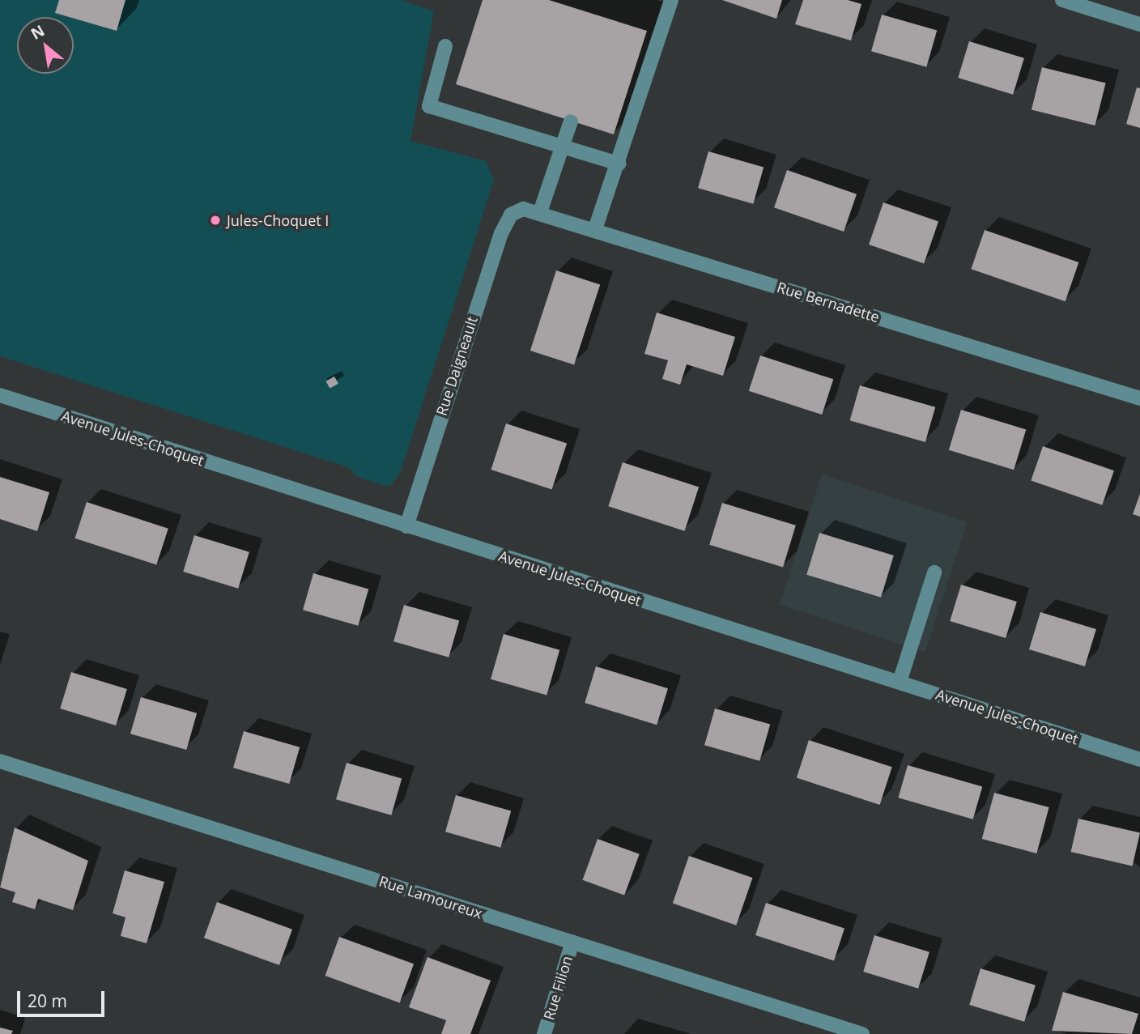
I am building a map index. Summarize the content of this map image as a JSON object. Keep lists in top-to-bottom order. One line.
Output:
{"streets":{"street":["Rue Bernadette","Rue Daigneault","Avenue Jules-Choquet","Rue Lamoureux","Rue Filion"]},"crossings":[["Rue Bernadette","Rue Daigneault"],["Rue Daigneault","Avenue Jules-Choquet"],["Rue Lamoureux","Rue Filion"]],"places":["Jules-Choquet I"],"scale_bar":"20 m","north":"top left"}
